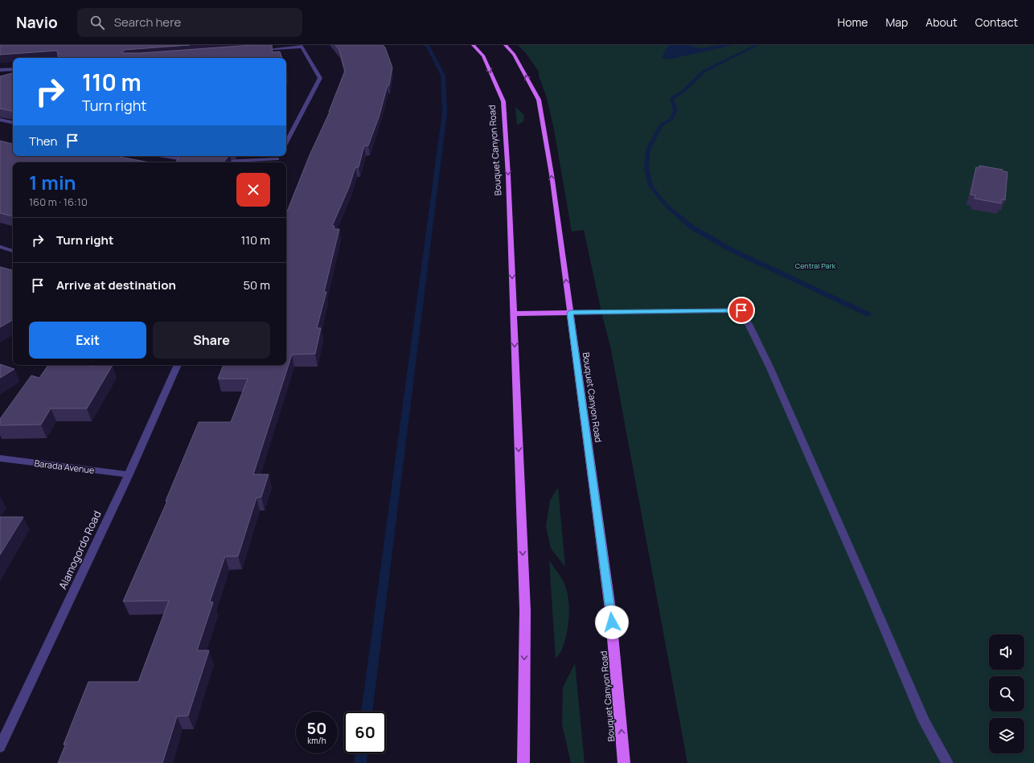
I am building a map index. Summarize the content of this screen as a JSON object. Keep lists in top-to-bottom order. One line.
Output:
{"streets":{"main road":["Bouquet Canyon Road"],"street":["Barada Avenue","Alamogordo Road"]},"crossings":[["Barada Avenue","Alamogordo Road"]],"parks":["Central Park"],"page":{"header":"Navio","search":"Search here","nav":["Home","Map","About","Contact"],"turn":["110 m","Turn right"],"then":"Then","heading":["1 min","160 m · 16:10"],"list":[{"name":"Turn right","value":"110 m"},{"name":"Arrive at destination","value":"50 m"}],"buttons":["Exit","Share"],"speed":"50 km/h","limit":"60"}}
